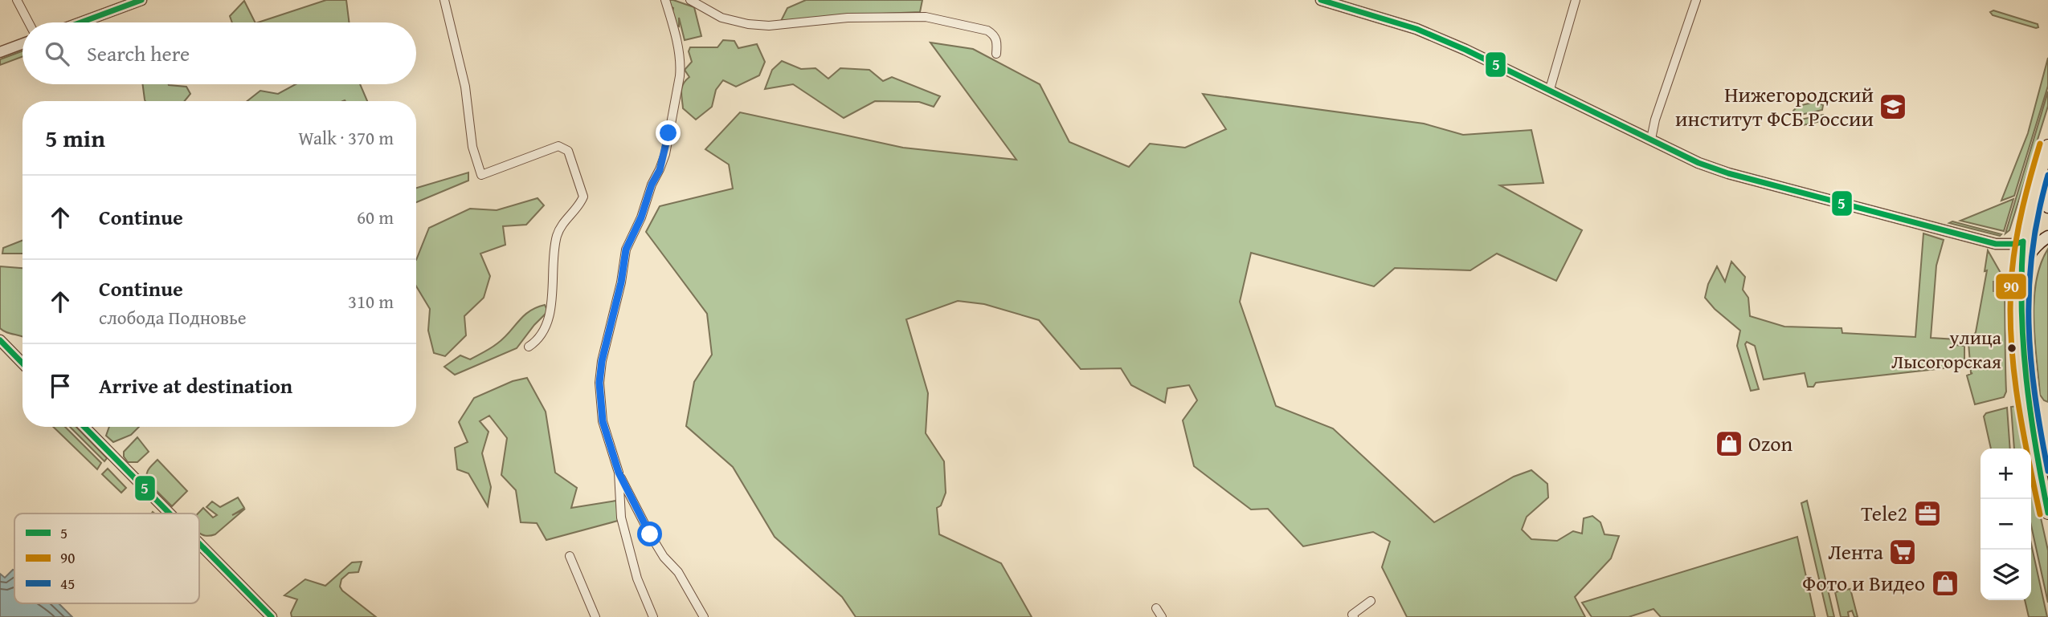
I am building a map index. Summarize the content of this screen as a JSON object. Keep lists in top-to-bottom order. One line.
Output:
{"places":{"school or university":["Нижегородский институт ФСБ России"],"other":["улица Лысогорская"],"shop":["Ozon","Фото и Видео"],"office":["Tele2"],"supermarket":["Лента"]},"lines":["transit line 5","transit line 90","transit line 45"],"legend":["5","90","45"],"page":{"search":"Search here","heading":["5 min","Walk · 370 m"],"list":[["Continue","60 m"],["Continue","слобода Подновье","310 m"],"Arrive at destination"],"map_buttons":["+","−"]}}
